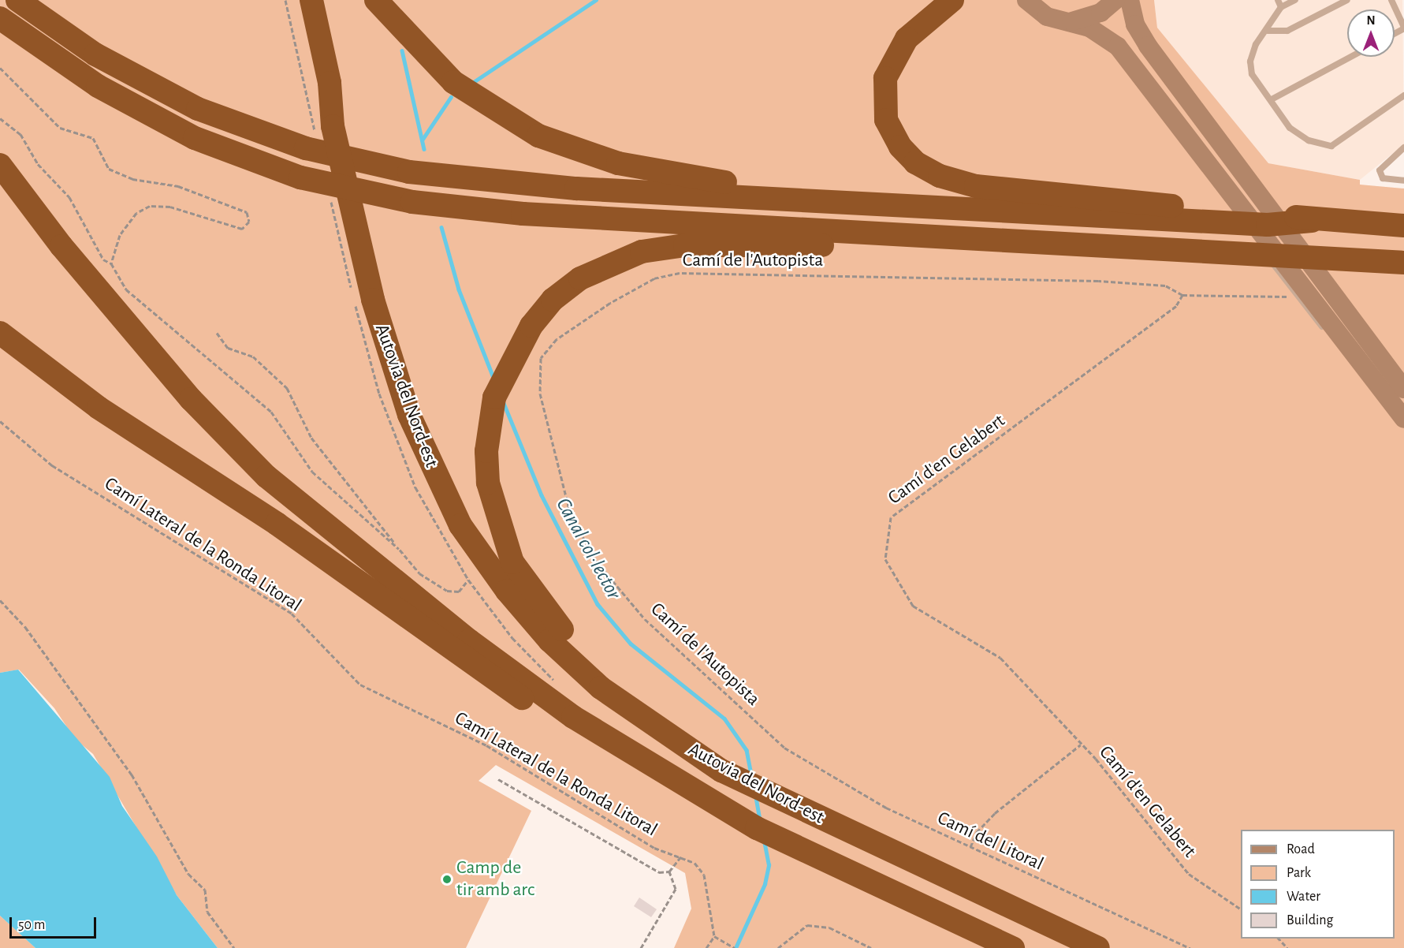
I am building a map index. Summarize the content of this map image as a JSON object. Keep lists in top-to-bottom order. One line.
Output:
{"streets":{"highway":["Autovia del Nord-est"],"path":["Camí de l'Autopista","Camí d'en Gelabert","Camí Lateral de la Ronda Litoral","Camí del Litoral"]},"crossings":[["Camí de l'Autopista","Camí d'en Gelabert"],["Camí de l'Autopista","Camí del Litoral"]],"water":["Canal col·lector"],"places":["Camp de tir amb arc"],"legend":["Road","Park","Water","Building"],"scale_bar":"50 m","north":"top"}
